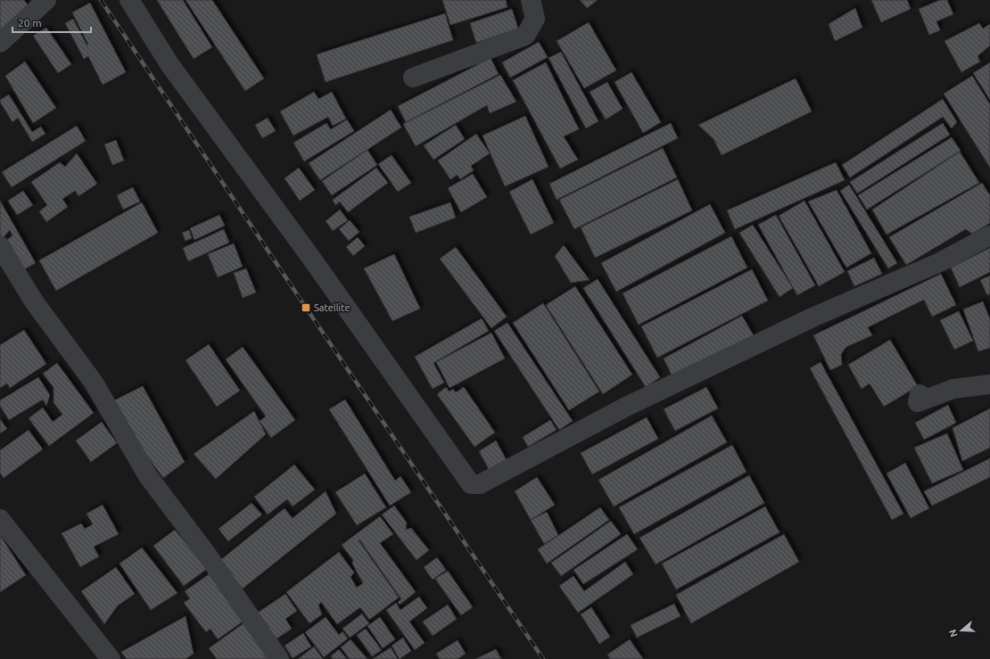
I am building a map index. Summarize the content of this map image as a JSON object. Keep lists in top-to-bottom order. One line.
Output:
{"places":{"transit":["Satellite"]},"scale_bar":"20 m","north":"left"}
